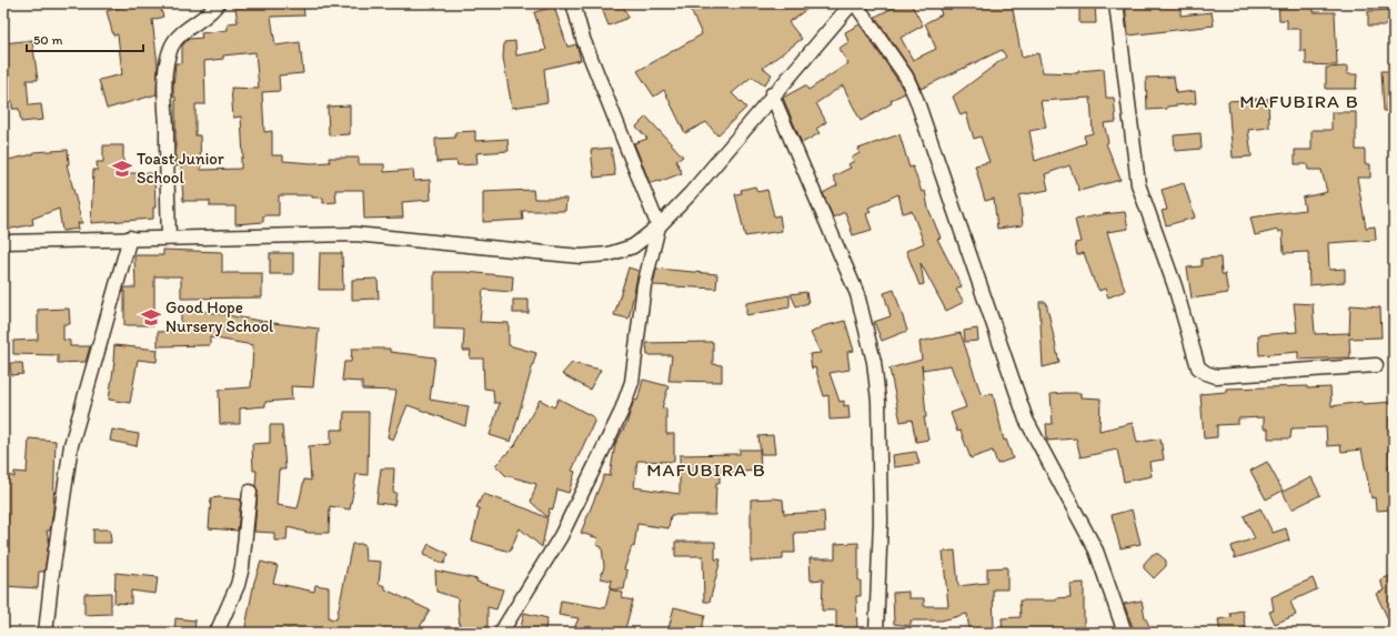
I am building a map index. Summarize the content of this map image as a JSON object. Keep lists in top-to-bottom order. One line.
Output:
{"districts":["MAFUBIRA B","MAFUBIRA B"],"places":{"school or university":["Toast Junior School","Good Hope Nursery School"]},"scale_bar":"50 m"}
